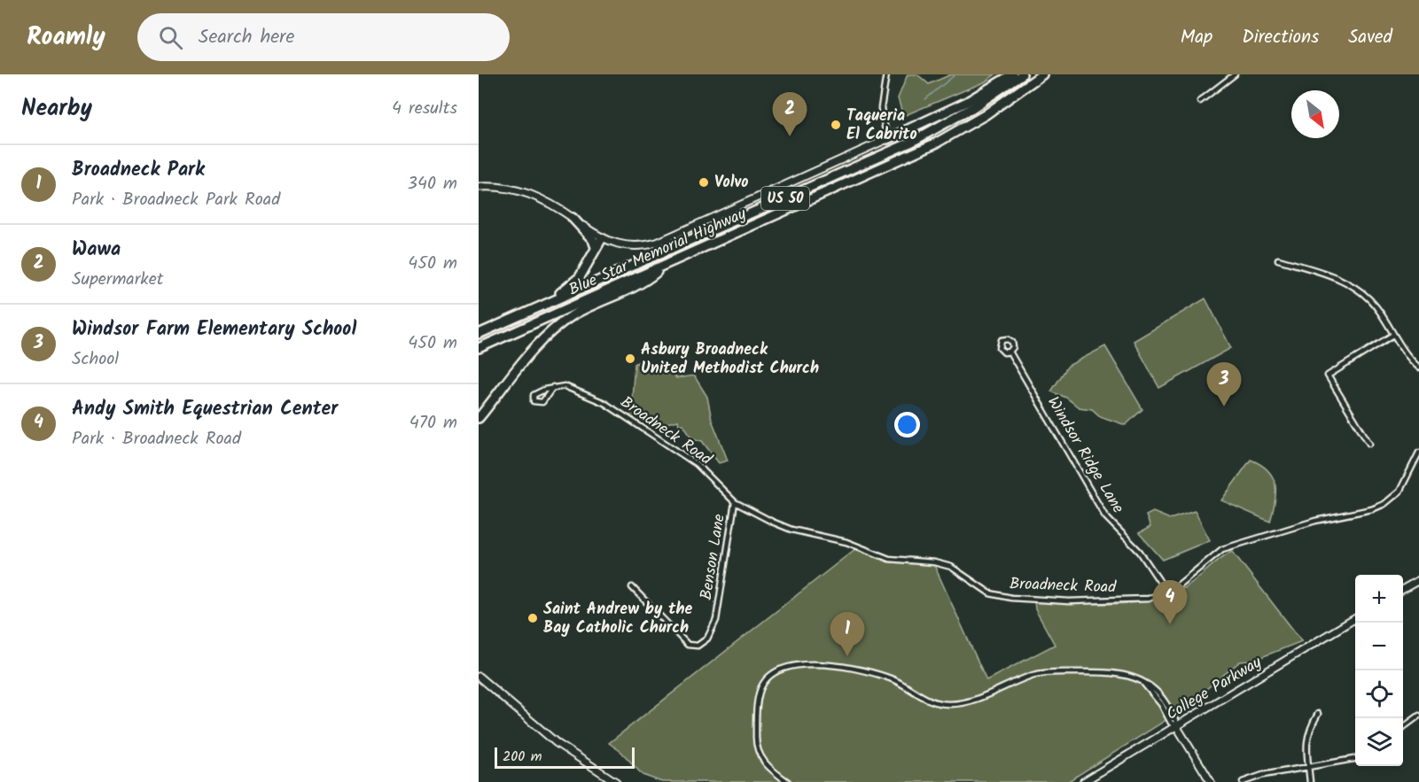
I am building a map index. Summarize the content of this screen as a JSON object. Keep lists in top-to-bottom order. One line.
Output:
{"streets":{"highway":["US 50","Blue Star Memorial Highway"],"main road":["College Parkway"],"street":["Broadneck Road","Windsor Ridge Lane","Benson Lane"]},"crossings":[["Broadneck Road","Windsor Ridge Lane"],["Broadneck Road","Benson Lane"]],"places":["Taqueria El Cabrito","Volvo","Asbury Broadneck United Methodist Church","Saint Andrew by the Bay Catholic Church"],"scale_bar":"200 m","north":"bottom right","page":{"header":"Roamly","search":"Search here","nav":["Map","Directions","Saved"],"heading":["Nearby","4 results"],"pins":["2","3","4","1"],"list":[{"mark":"1","name":"Broadneck Park","note":"Park · Broadneck Park Road","value":"340 m"},{"mark":"2","name":"Wawa","note":"Supermarket","value":"450 m"},{"mark":"3","name":"Windsor Farm Elementary School","note":"School","value":"450 m"},{"mark":"4","name":"Andy Smith Equestrian Center","note":"Park · Broadneck Road","value":"470 m"}],"map_buttons":["+","−"],"scale":"200 m"}}
